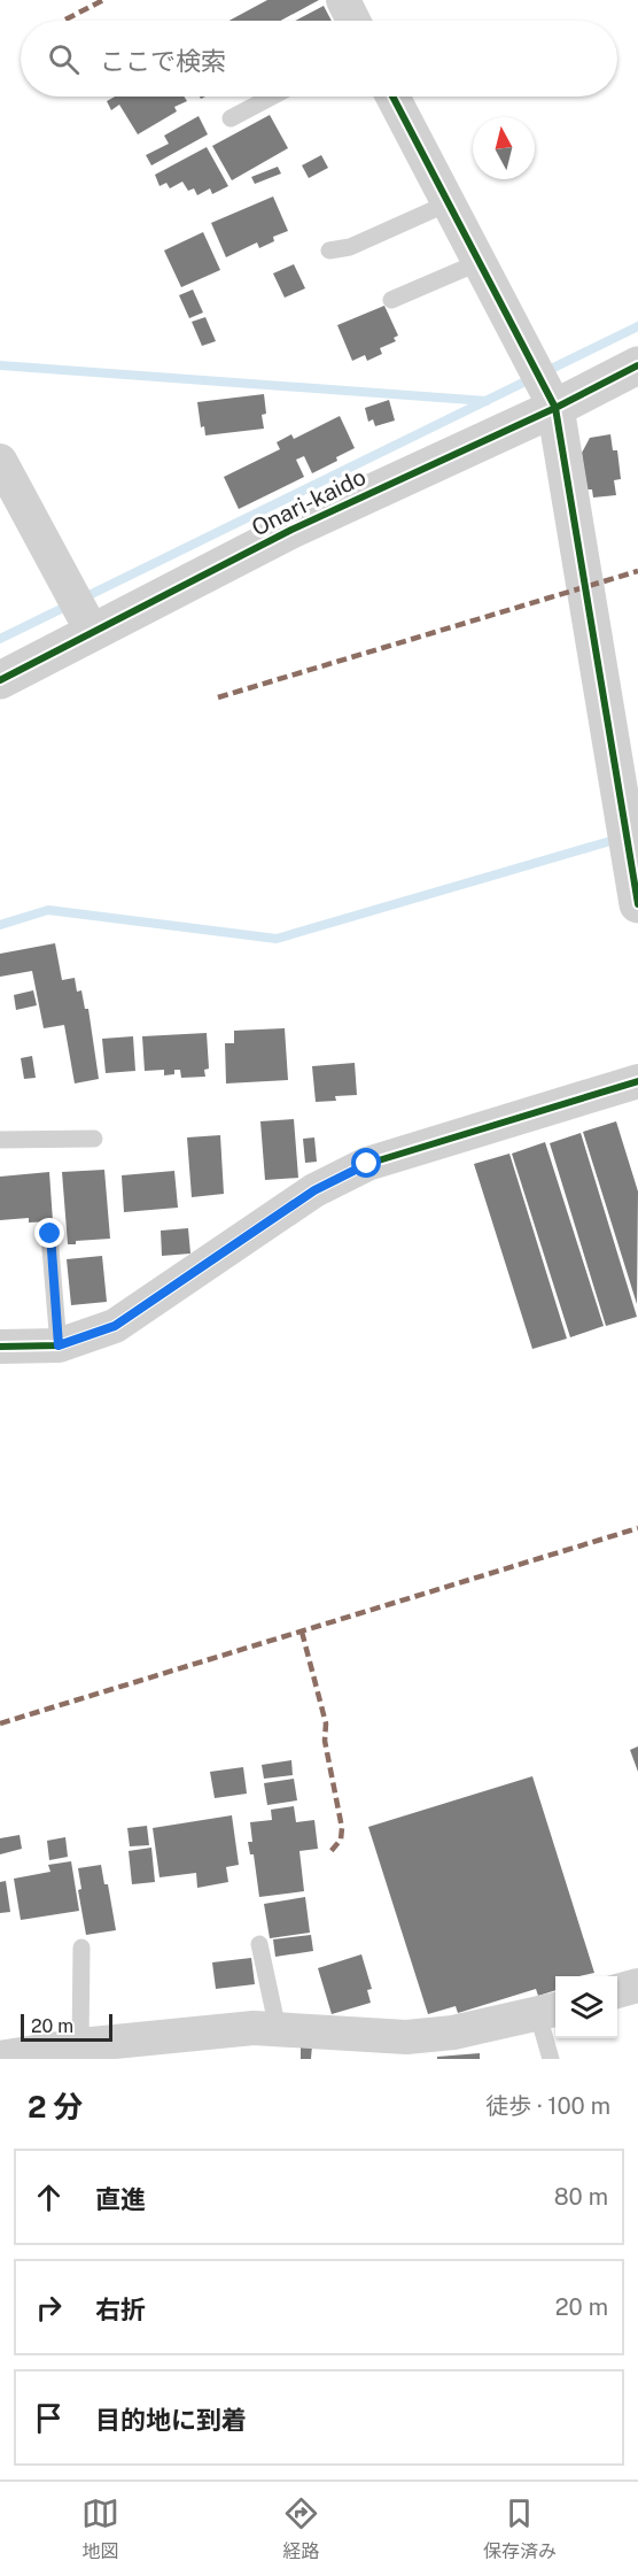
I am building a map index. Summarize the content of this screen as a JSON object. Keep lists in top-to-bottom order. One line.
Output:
{"streets":{"street":["Onari-kaido"]},"scale_bar":"20 m","north":"top","page":{"search":"ここで検索","scale":"20 m","heading":["2 分","徒歩 · 100 m"],"list":[["直進","80 m"],["右折","20 m"],"目的地に到着"],"nav":["地図","経路","保存済み"]}}
